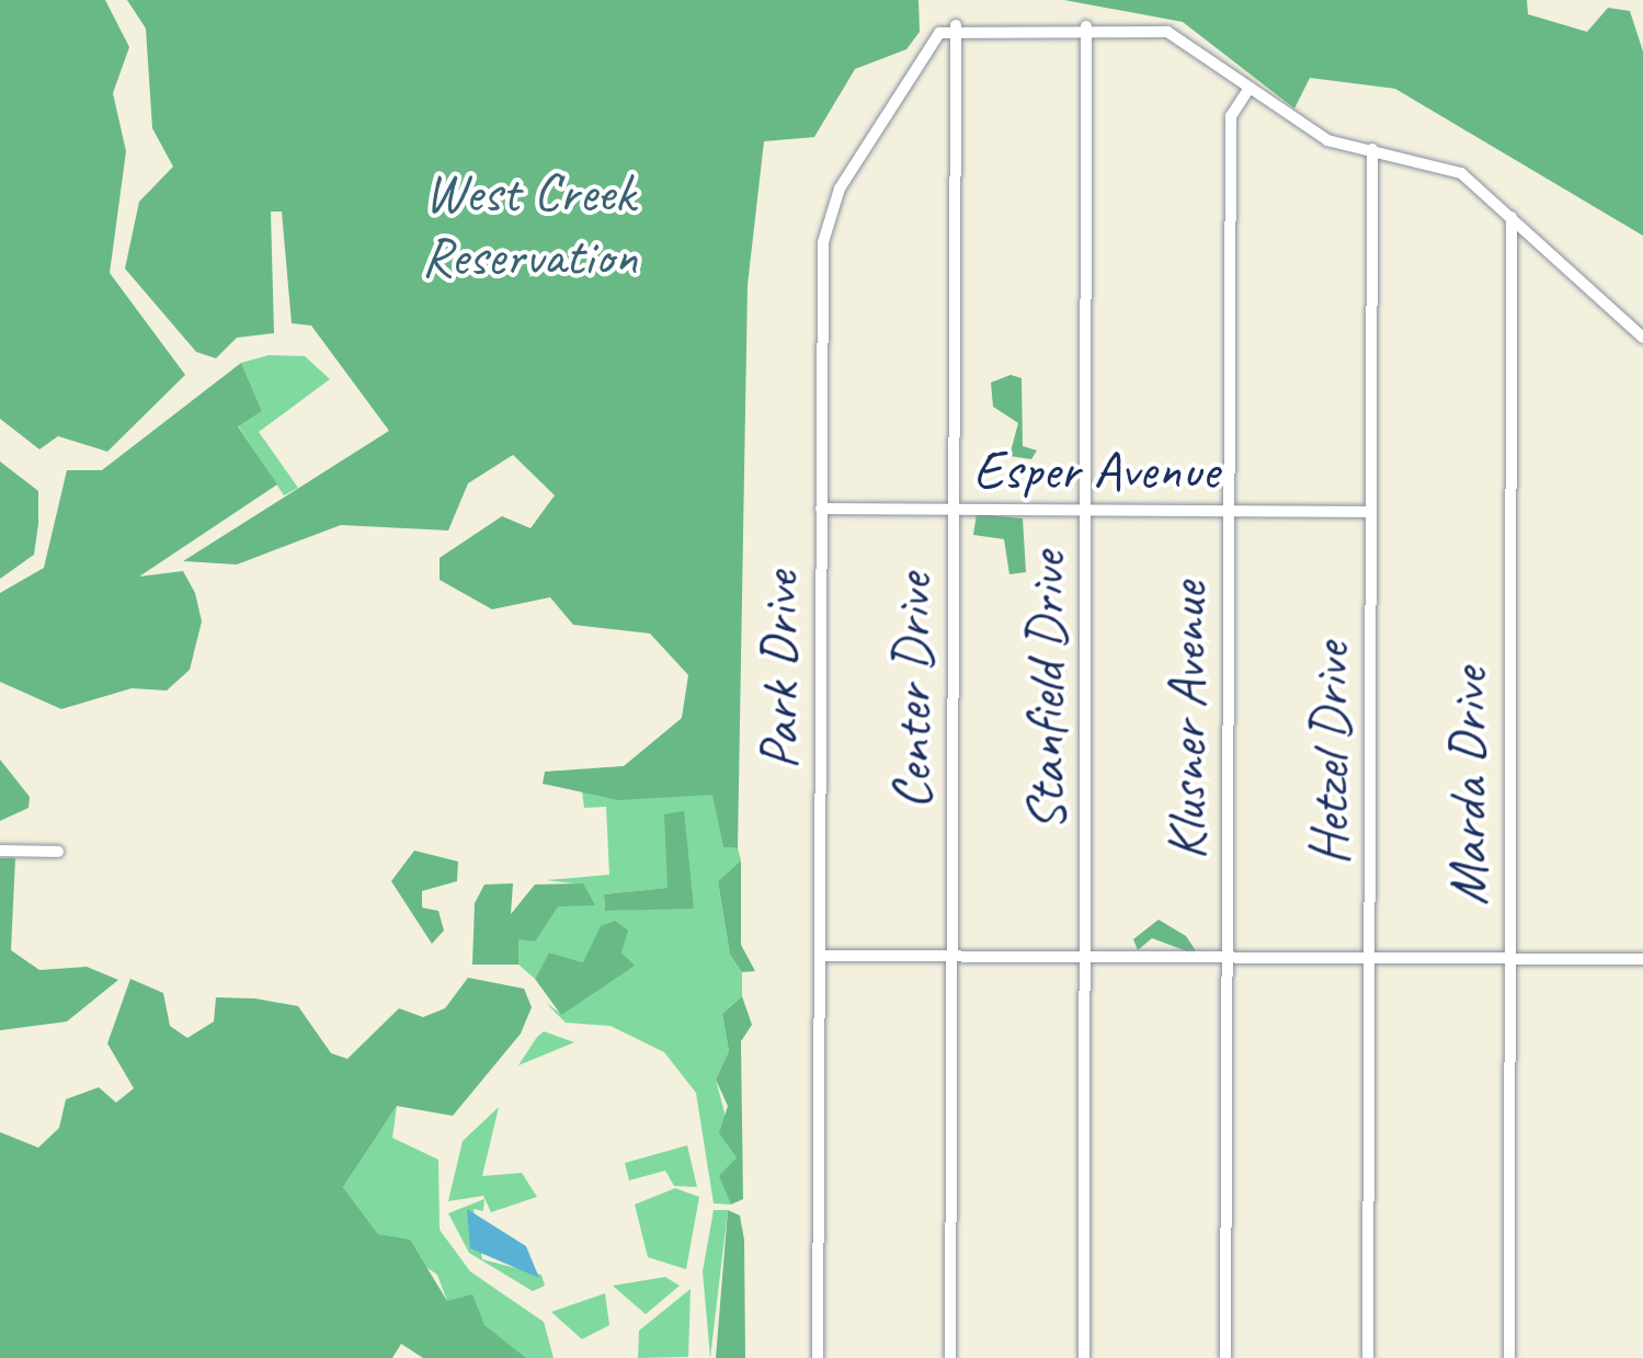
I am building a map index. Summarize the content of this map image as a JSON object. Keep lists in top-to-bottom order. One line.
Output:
{"streets":{"street":["Esper Avenue","Park Drive","Center Drive","Stanfield Drive","Klusner Avenue","Hetzel Drive","Marda Drive"]},"crossings":[["Esper Avenue","Park Drive"],["Esper Avenue","Center Drive"],["Esper Avenue","Stanfield Drive"],["Esper Avenue","Klusner Avenue"],["Esper Avenue","Hetzel Drive"],["Park Drive","Center Drive"]],"parks":["West Creek Reservation"]}
